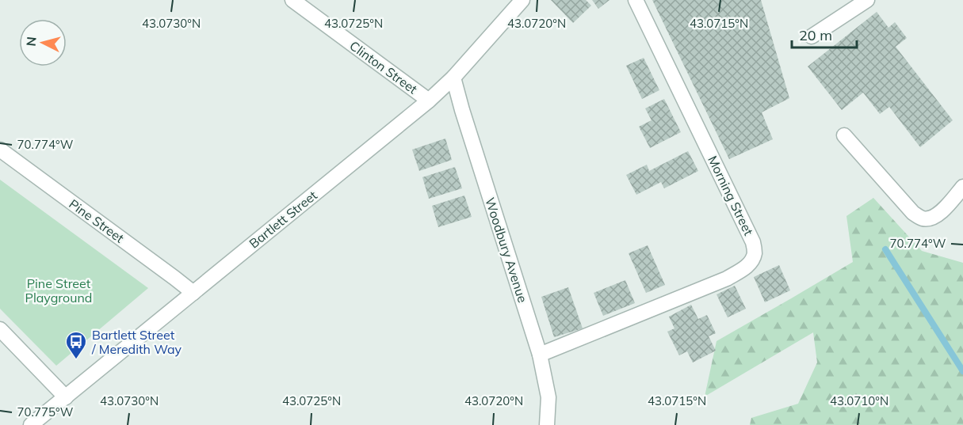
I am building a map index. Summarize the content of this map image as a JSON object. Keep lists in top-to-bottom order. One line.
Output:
{"streets":{"street":["Clinton Street","Morning Street","Bartlett Street","Pine Street","Woodbury Avenue"]},"crossings":[["Clinton Street","Bartlett Street"],["Morning Street","Woodbury Avenue"],["Bartlett Street","Pine Street"],["Bartlett Street","Woodbury Avenue"]],"parks":["Pine Street Playground"],"places":{"bus stop":["Bartlett Street / Meredith Way"]},"scale_bar":"20 m","north":"left","coordinates":["43.0730°N","43.0725°N","43.0720°N","43.0715°N","70.774°W","43.0710°N","70.775°W"]}
